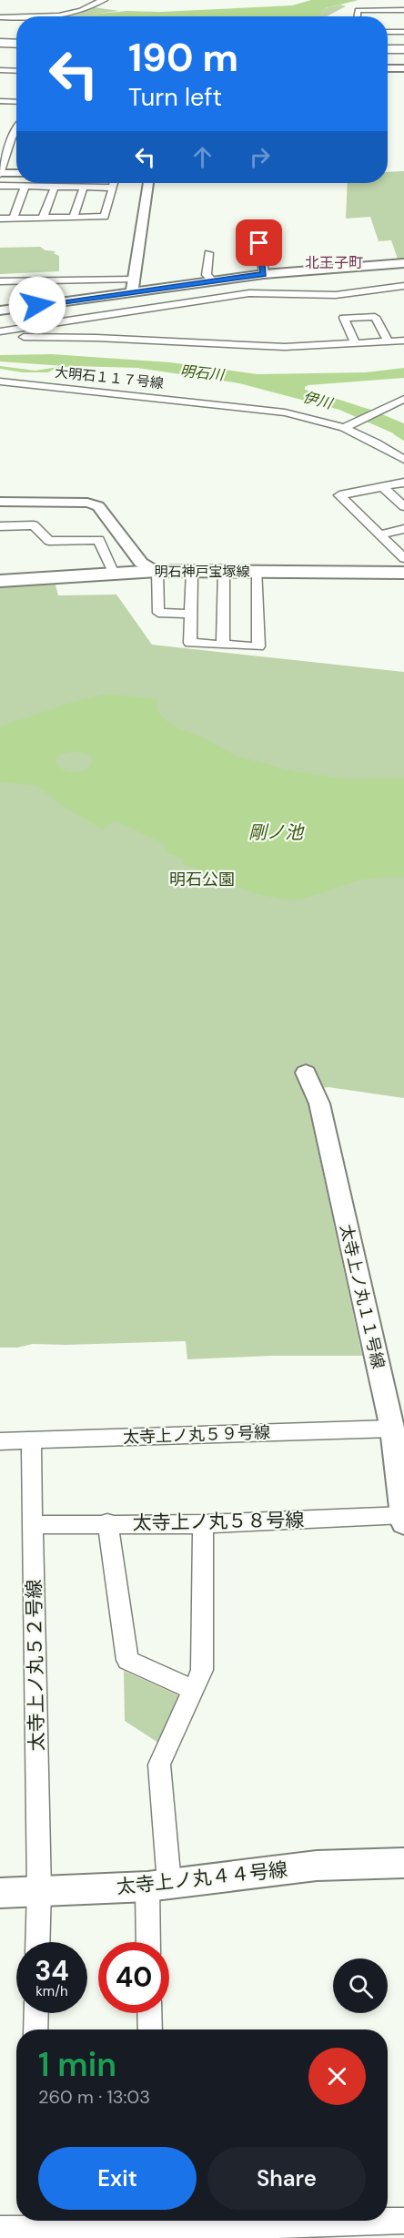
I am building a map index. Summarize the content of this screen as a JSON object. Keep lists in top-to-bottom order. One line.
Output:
{"streets":{"main road":["明石神戸宝塚線"],"street":["大明石１１７号線","太寺上ノ丸１１号線","太寺上ノ丸５９号線","太寺上ノ丸５８号線","太寺上ノ丸５２号線","太寺上ノ丸４４号線"]},"crossings":[["太寺上ノ丸１１号線","太寺上ノ丸５９号線"],["太寺上ノ丸１１号線","太寺上ノ丸５８号線"],["太寺上ノ丸５９号線","太寺上ノ丸５２号線"],["太寺上ノ丸５８号線","太寺上ノ丸５２号線"],["太寺上ノ丸５２号線","太寺上ノ丸４４号線"]],"districts":["北王子町"],"water":["明石川","伊川","剛ノ池"],"parks":["明石公園"],"page":{"turn":["190 m","Turn left"],"speed":"34 km/h","limit":"40","heading":["1 min","260 m · 13:03"],"buttons":["Exit","Share"]}}
